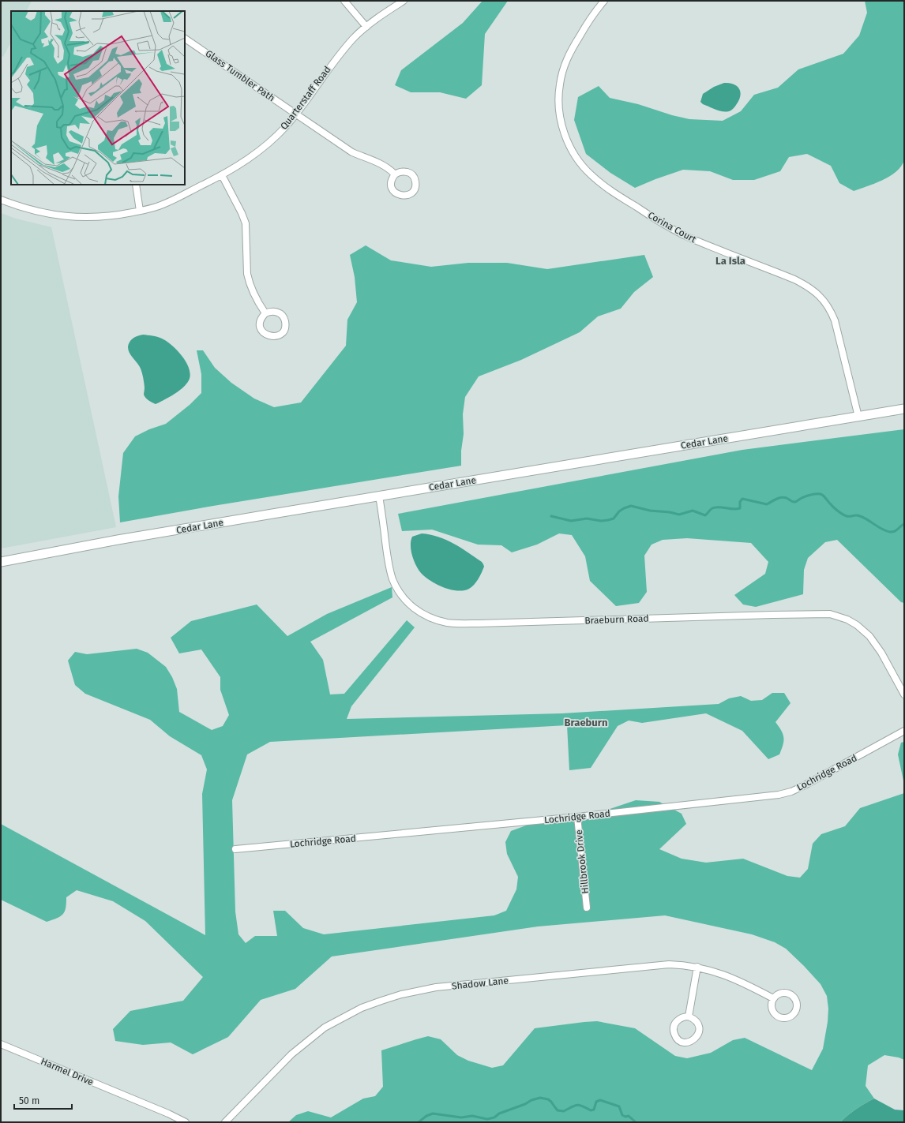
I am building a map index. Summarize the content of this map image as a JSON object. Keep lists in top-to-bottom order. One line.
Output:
{"streets":{"main road":["Cedar Lane"],"street":["Glass Tumbler Path","Quarterstaff Road","Corina Court","Braeburn Road","Lochridge Road","Hillbrook Drive","Shadow Lane","Harmel Drive"]},"crossings":[["Glass Tumbler Path","Quarterstaff Road"],["Corina Court","Cedar Lane"],["Cedar Lane","Braeburn Road"],["Lochridge Road","Hillbrook Drive"]],"districts":["La Isla","Braeburn"],"scale_bar":"50 m"}
